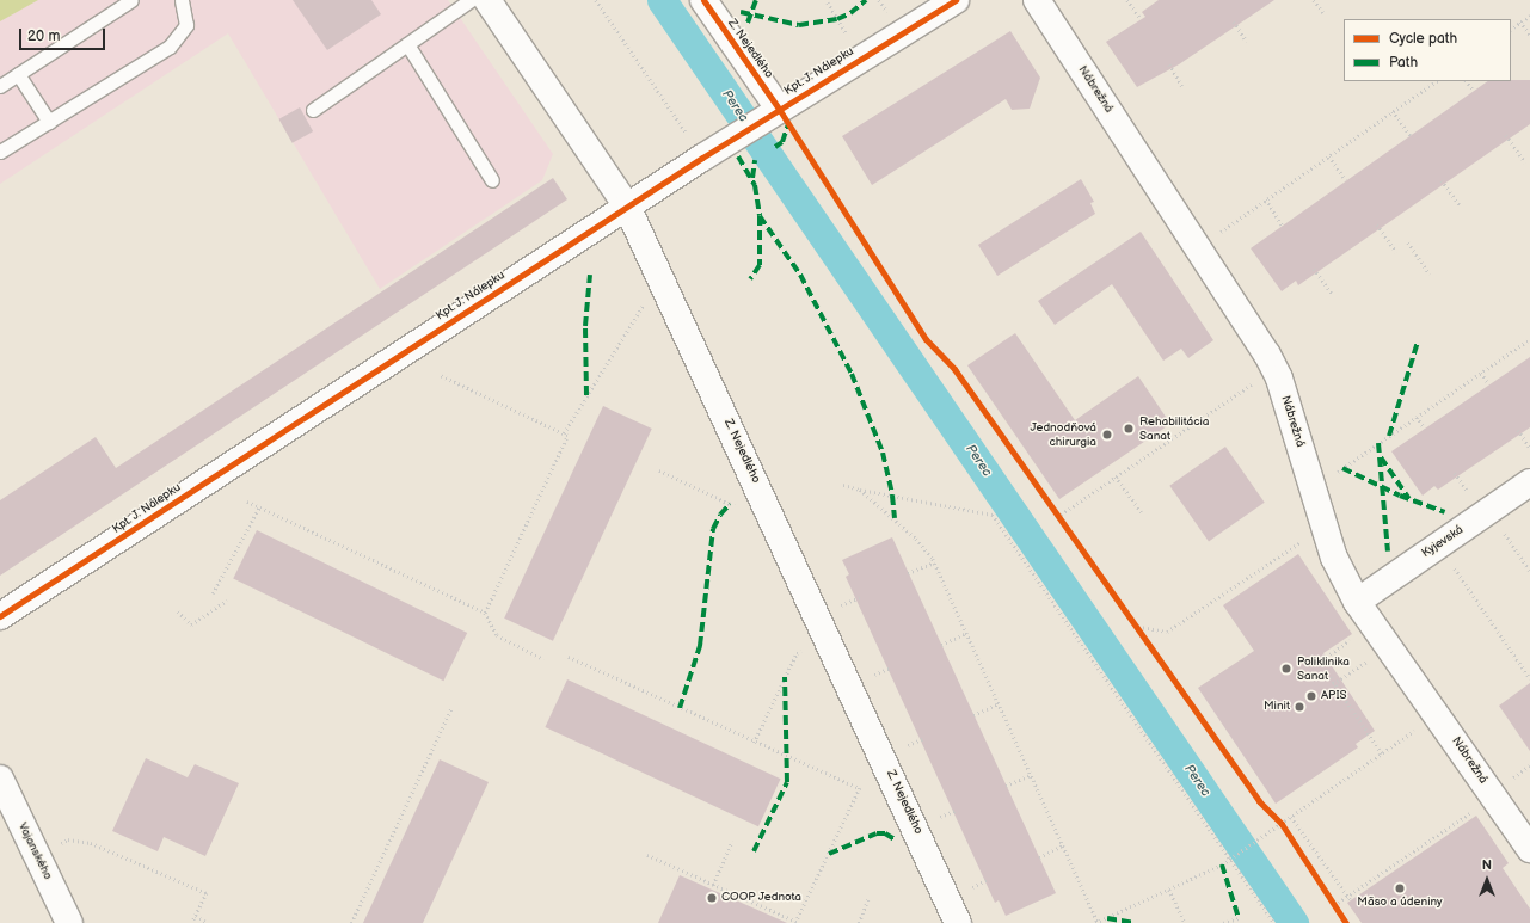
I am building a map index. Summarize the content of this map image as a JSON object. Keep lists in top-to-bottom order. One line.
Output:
{"streets":{"street":["Z. Nejedlého","Kpt. J. Nálepku","Nábrežná","Kyjevská","Vajanského"]},"crossings":[["Z. Nejedlého","Kpt. J. Nálepku"],["Nábrežná","Kyjevská"]],"water":["Perec"],"places":["Rehabilitácia Sanat","Jednodňová chirurgia","Poliklinika Sanat","APIS","Minit","Mäso a údeniny","COOP Jednota"],"legend":["Cycle path","Path"],"scale_bar":"20 m","north":"top"}
